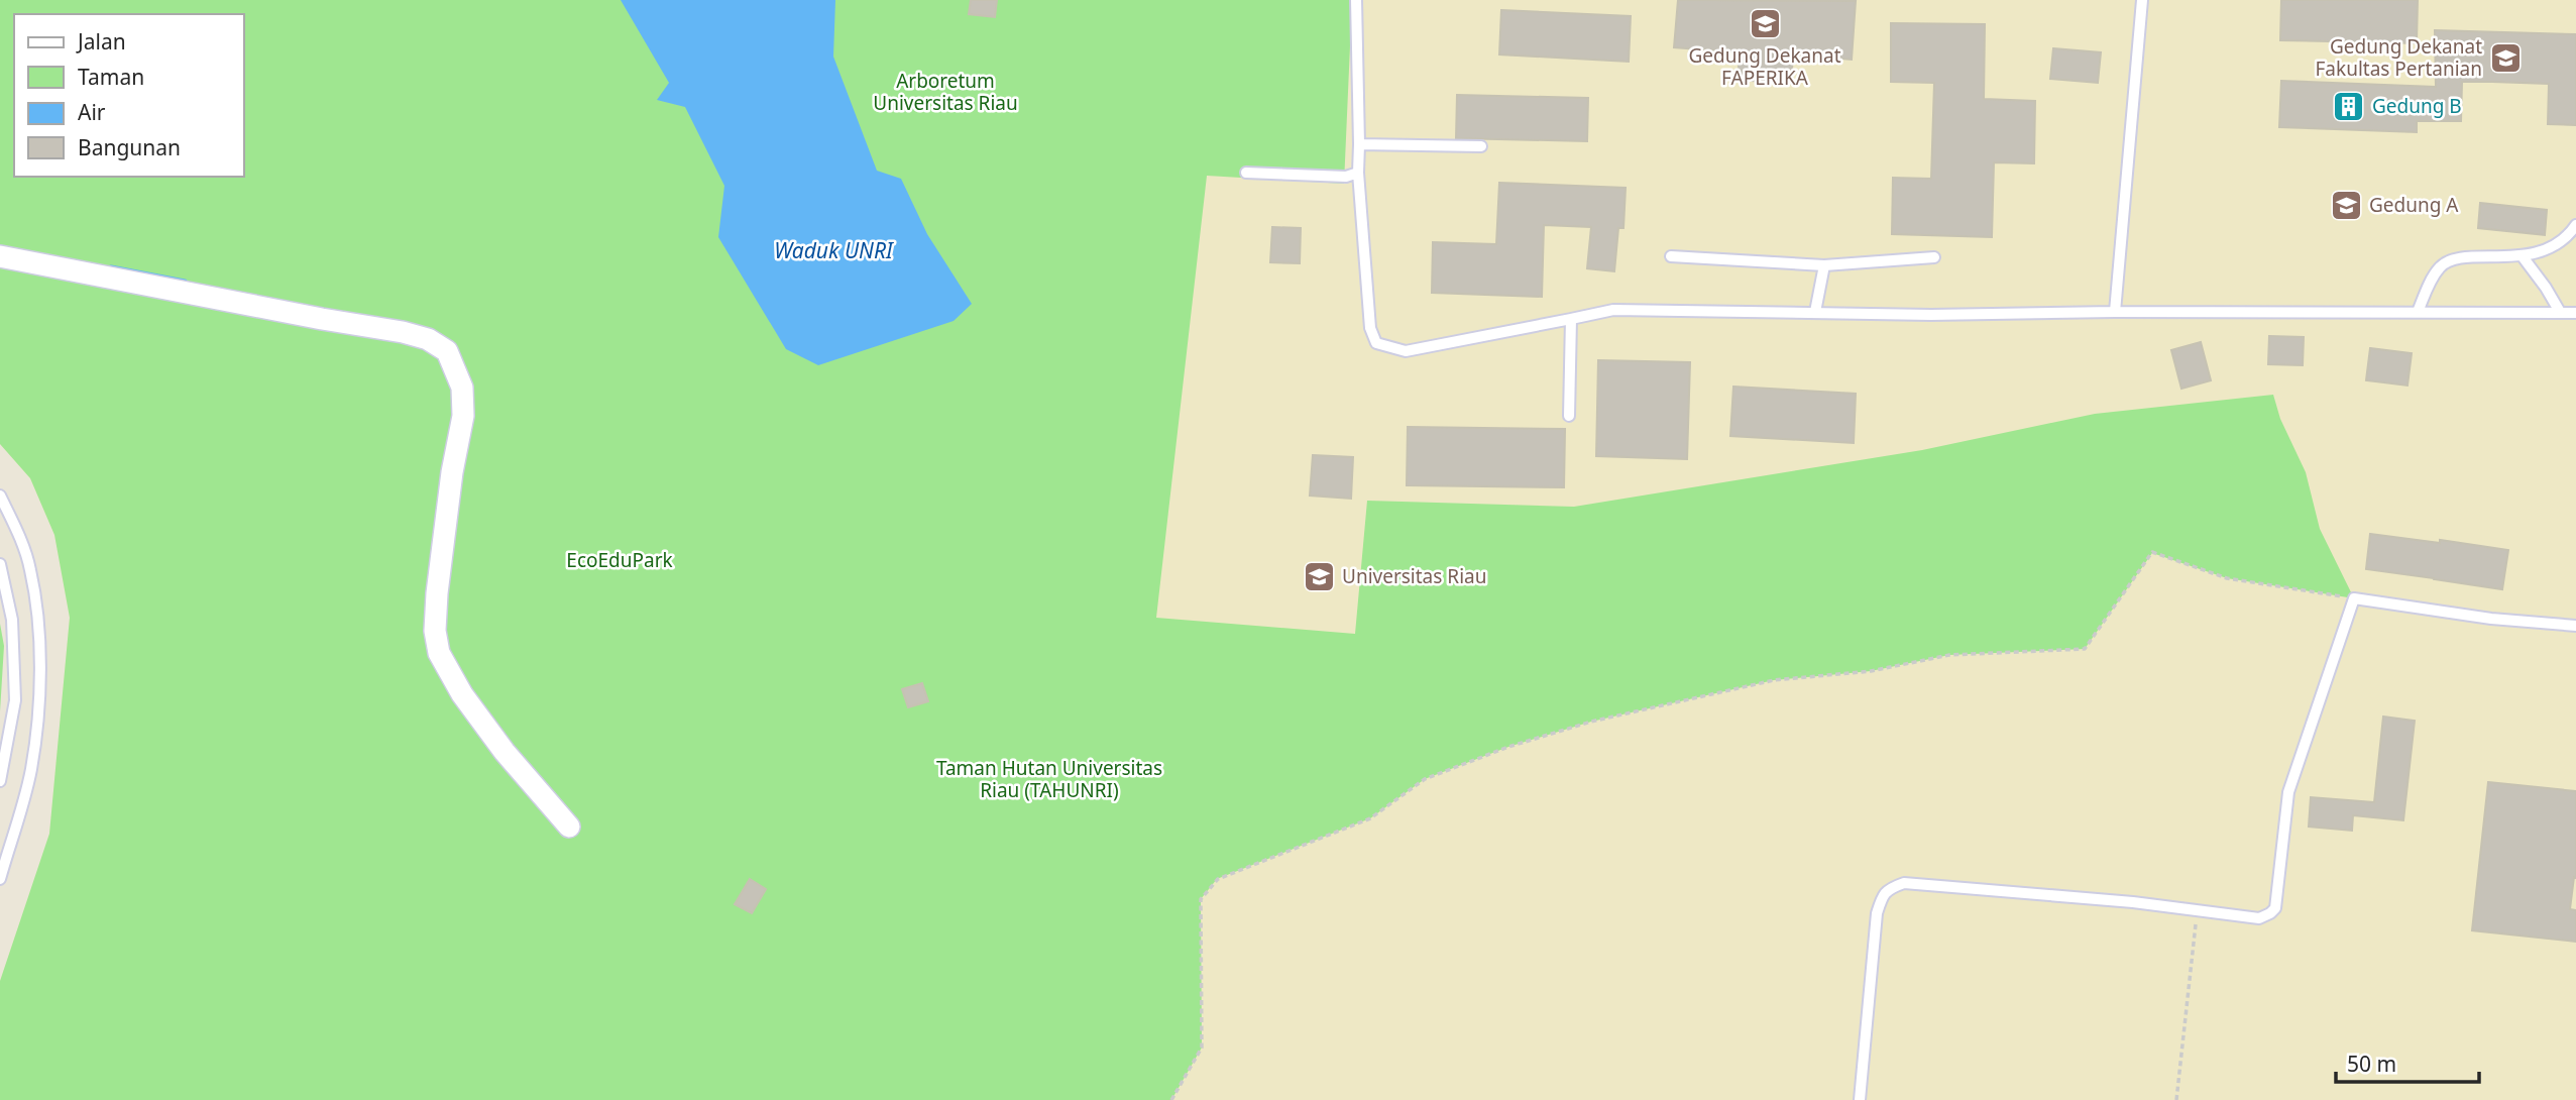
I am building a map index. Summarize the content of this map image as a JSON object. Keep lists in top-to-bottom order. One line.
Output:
{"water":["Waduk UNRI"],"parks":["Arboretum Universitas Riau","EcoEduPark","Taman Hutan Universitas Riau (TAHUNRI)"],"places":{"school or university":["Gedung Dekanat FAPERIKA","Gedung Dekanat Fakultas Pertanian","Gedung A","Universitas Riau"],"building":["Gedung B"]},"legend":["Jalan","Taman","Air","Bangunan"],"scale_bar":"50 m"}
